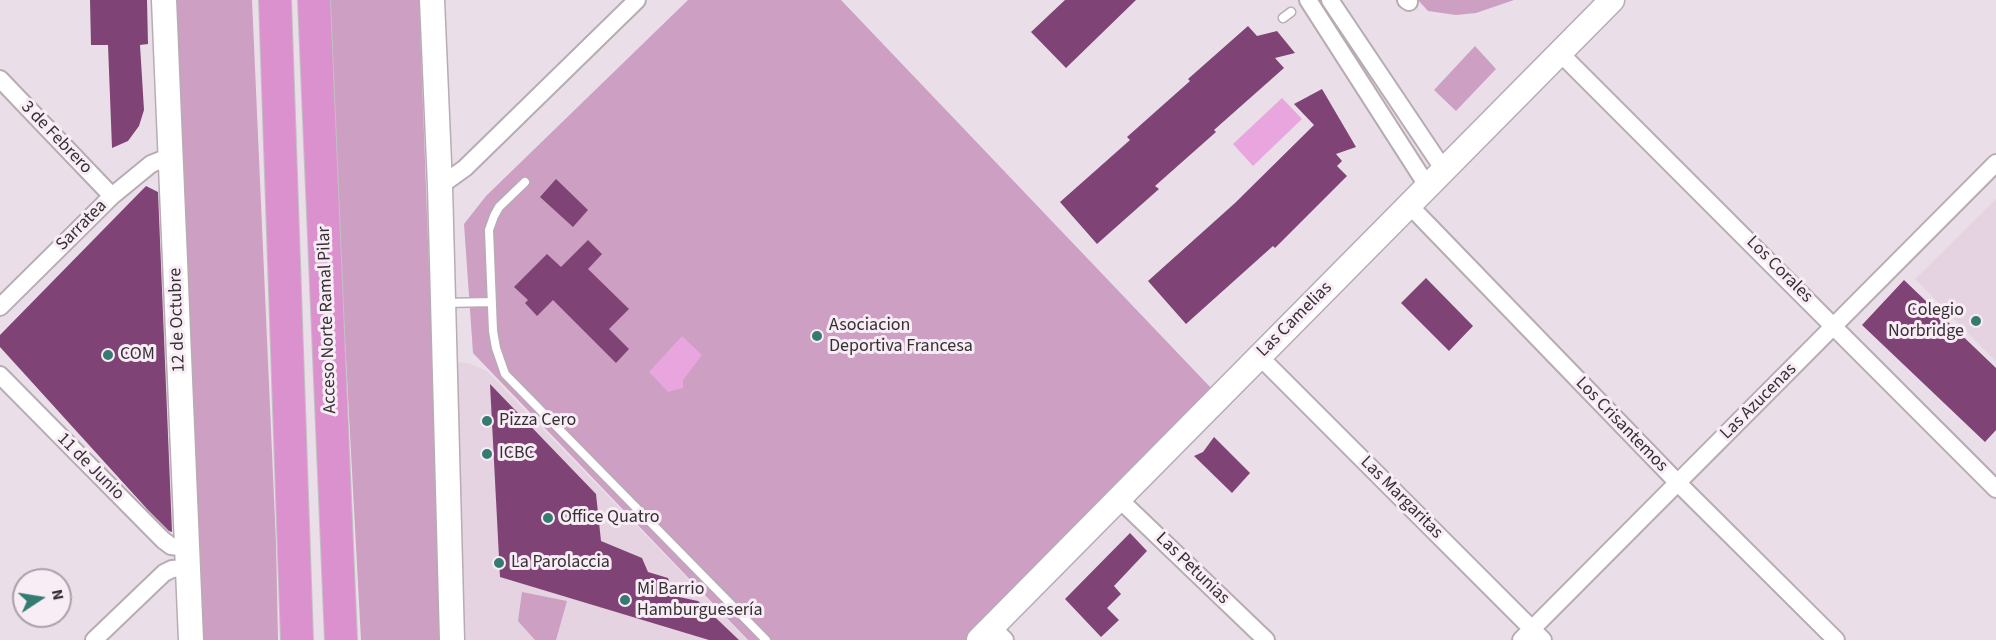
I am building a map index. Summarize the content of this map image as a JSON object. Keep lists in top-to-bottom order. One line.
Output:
{"streets":{"highway":["Acceso Norte Ramal Pilar"],"street":["3 de Febrero","Sarratea","Los Corales","12 de Octubre","Las Camelias","Las Azucenas","Los Crisantemos","11 de Junio","Las Margaritas","Las Petunias"]},"crossings":[["3 de Febrero","Sarratea"],["Sarratea","12 de Octubre"],["Los Corales","Las Camelias"],["Los Corales","Las Azucenas"],["12 de Octubre","11 de Junio"],["Las Camelias","Los Crisantemos"],["Las Camelias","Las Margaritas"],["Las Camelias","Las Petunias"],["Las Azucenas","Los Crisantemos"],["Las Azucenas","Las Margaritas"]],"places":["Colegio Norbridge","Asociacion Deportiva Francesa","COM","Pizza Cero","ICBC","Office Quatro","La Parolaccia","Mi Barrio Hamburguesería"],"north":"right"}
